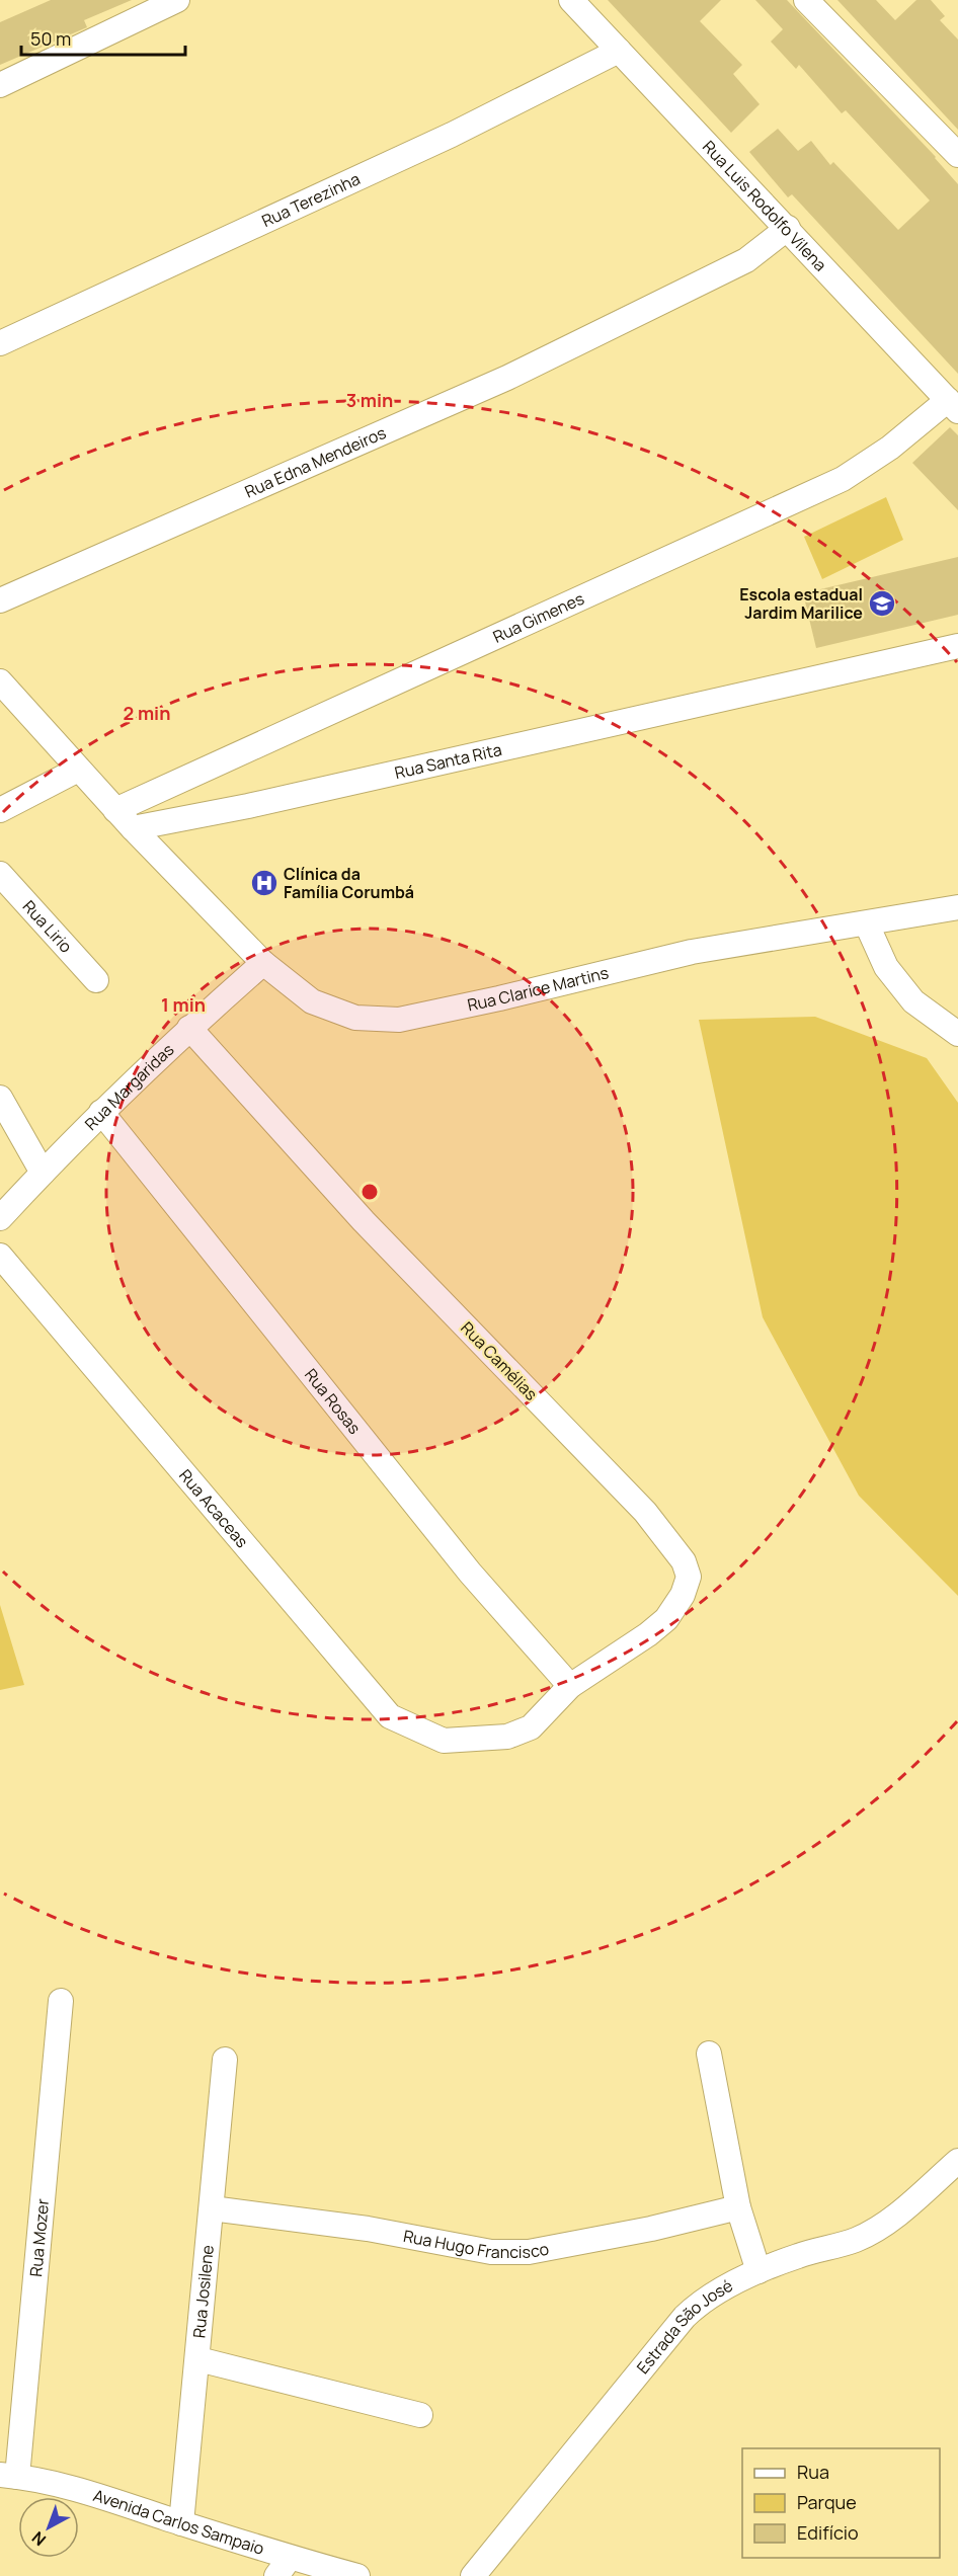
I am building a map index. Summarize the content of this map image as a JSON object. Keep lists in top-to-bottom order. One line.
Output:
{"streets":{"street":["Rua Terezinha","Rua Luis Rodolfo Vilena","Rua Edna Mendeiros","Rua Gimenes","Rua Santa Rita","Rua Lirio","Rua Clarice Martins","Rua Margaridas","Rua Camélias","Rua Rosas","Rua Acaceas","Rua Mozer","Rua Hugo Francisco","Rua Josilene","Estrada São José","Avenida Carlos Sampaio"]},"crossings":[["Rua Terezinha","Rua Luis Rodolfo Vilena"],["Rua Luis Rodolfo Vilena","Rua Edna Mendeiros"],["Rua Luis Rodolfo Vilena","Rua Gimenes"],["Rua Santa Rita","Rua Clarice Martins"],["Rua Clarice Martins","Rua Margaridas"],["Rua Margaridas","Rua Camélias"],["Rua Margaridas","Rua Rosas"],["Rua Camélias","Rua Rosas"],["Rua Camélias","Rua Acaceas"],["Rua Rosas","Rua Acaceas"],["Rua Mozer","Avenida Carlos Sampaio"],["Rua Hugo Francisco","Rua Josilene"],["Rua Josilene","Avenida Carlos Sampaio"]],"places":{"school or university":["Escola estadual Jardim Marilice"],"hospital":["Clínica da Família Corumbá"]},"legend":["Rua","Parque","Edifício"],"scale_bar":"50 m","north":"bottom left","rings":["3 min","2 min","1 min"]}
